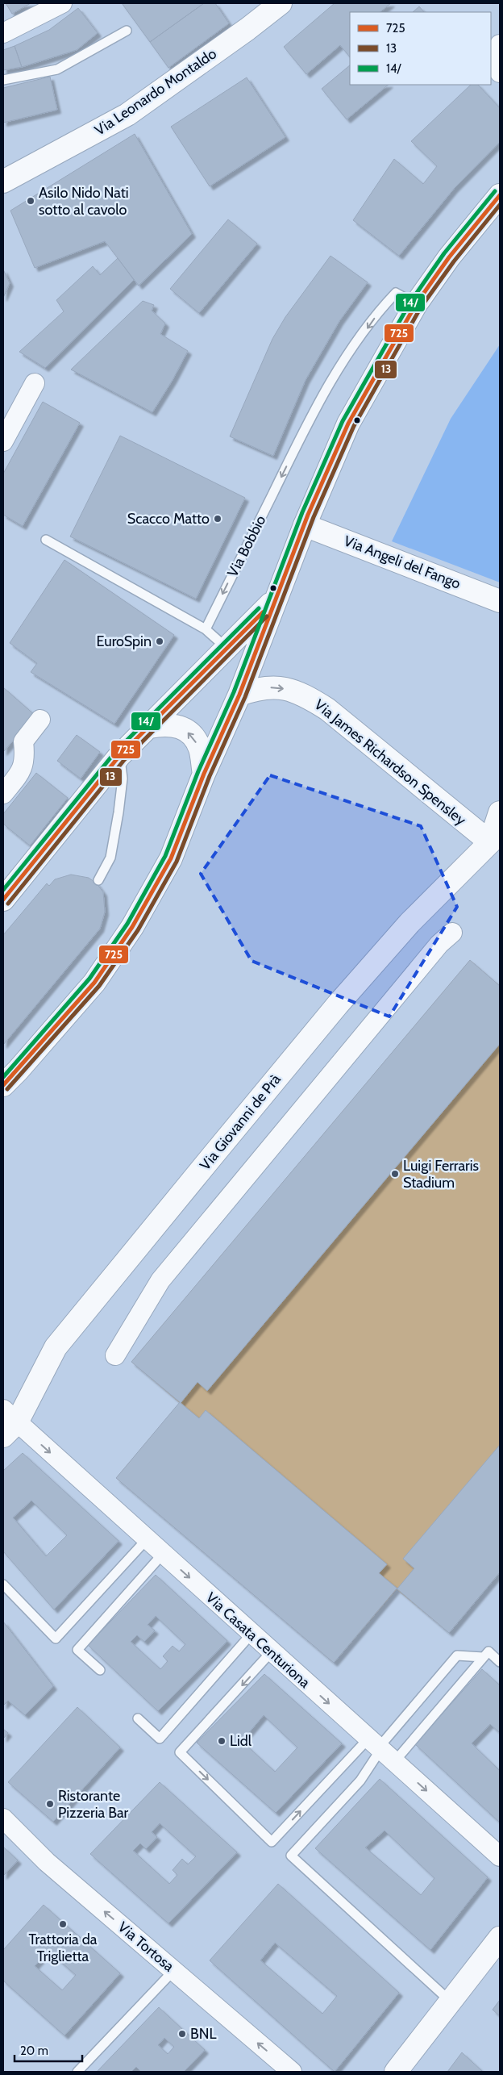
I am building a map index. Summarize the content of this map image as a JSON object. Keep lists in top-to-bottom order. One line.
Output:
{"streets":{"main road":["Via Leonardo Montaldo","Via Angeli del Fango","Via James Richardson Spensley","Via Giovanni de Prà"],"street":["Via Casata Centuriona","Via Tortosa"],"lane":["Via Bobbio"]},"crossings":[["Via James Richardson Spensley","Via Giovanni de Prà"],["Via Giovanni de Prà","Via Casata Centuriona"]],"one_way":["Via Bobbio","Via James Richardson Spensley","Via Casata Centuriona","Via Tortosa"],"places":["Asilo Nido Nati sotto al cavolo","Scacco Matto","EuroSpin","Luigi Ferraris Stadium","Lidl","Ristorante Pizzeria Bar","Trattoria da Triglietta","BNL"],"lines":["transit line 14/","transit line 725","transit line 13"],"legend":["725","13","14/"],"scale_bar":"20 m"}
